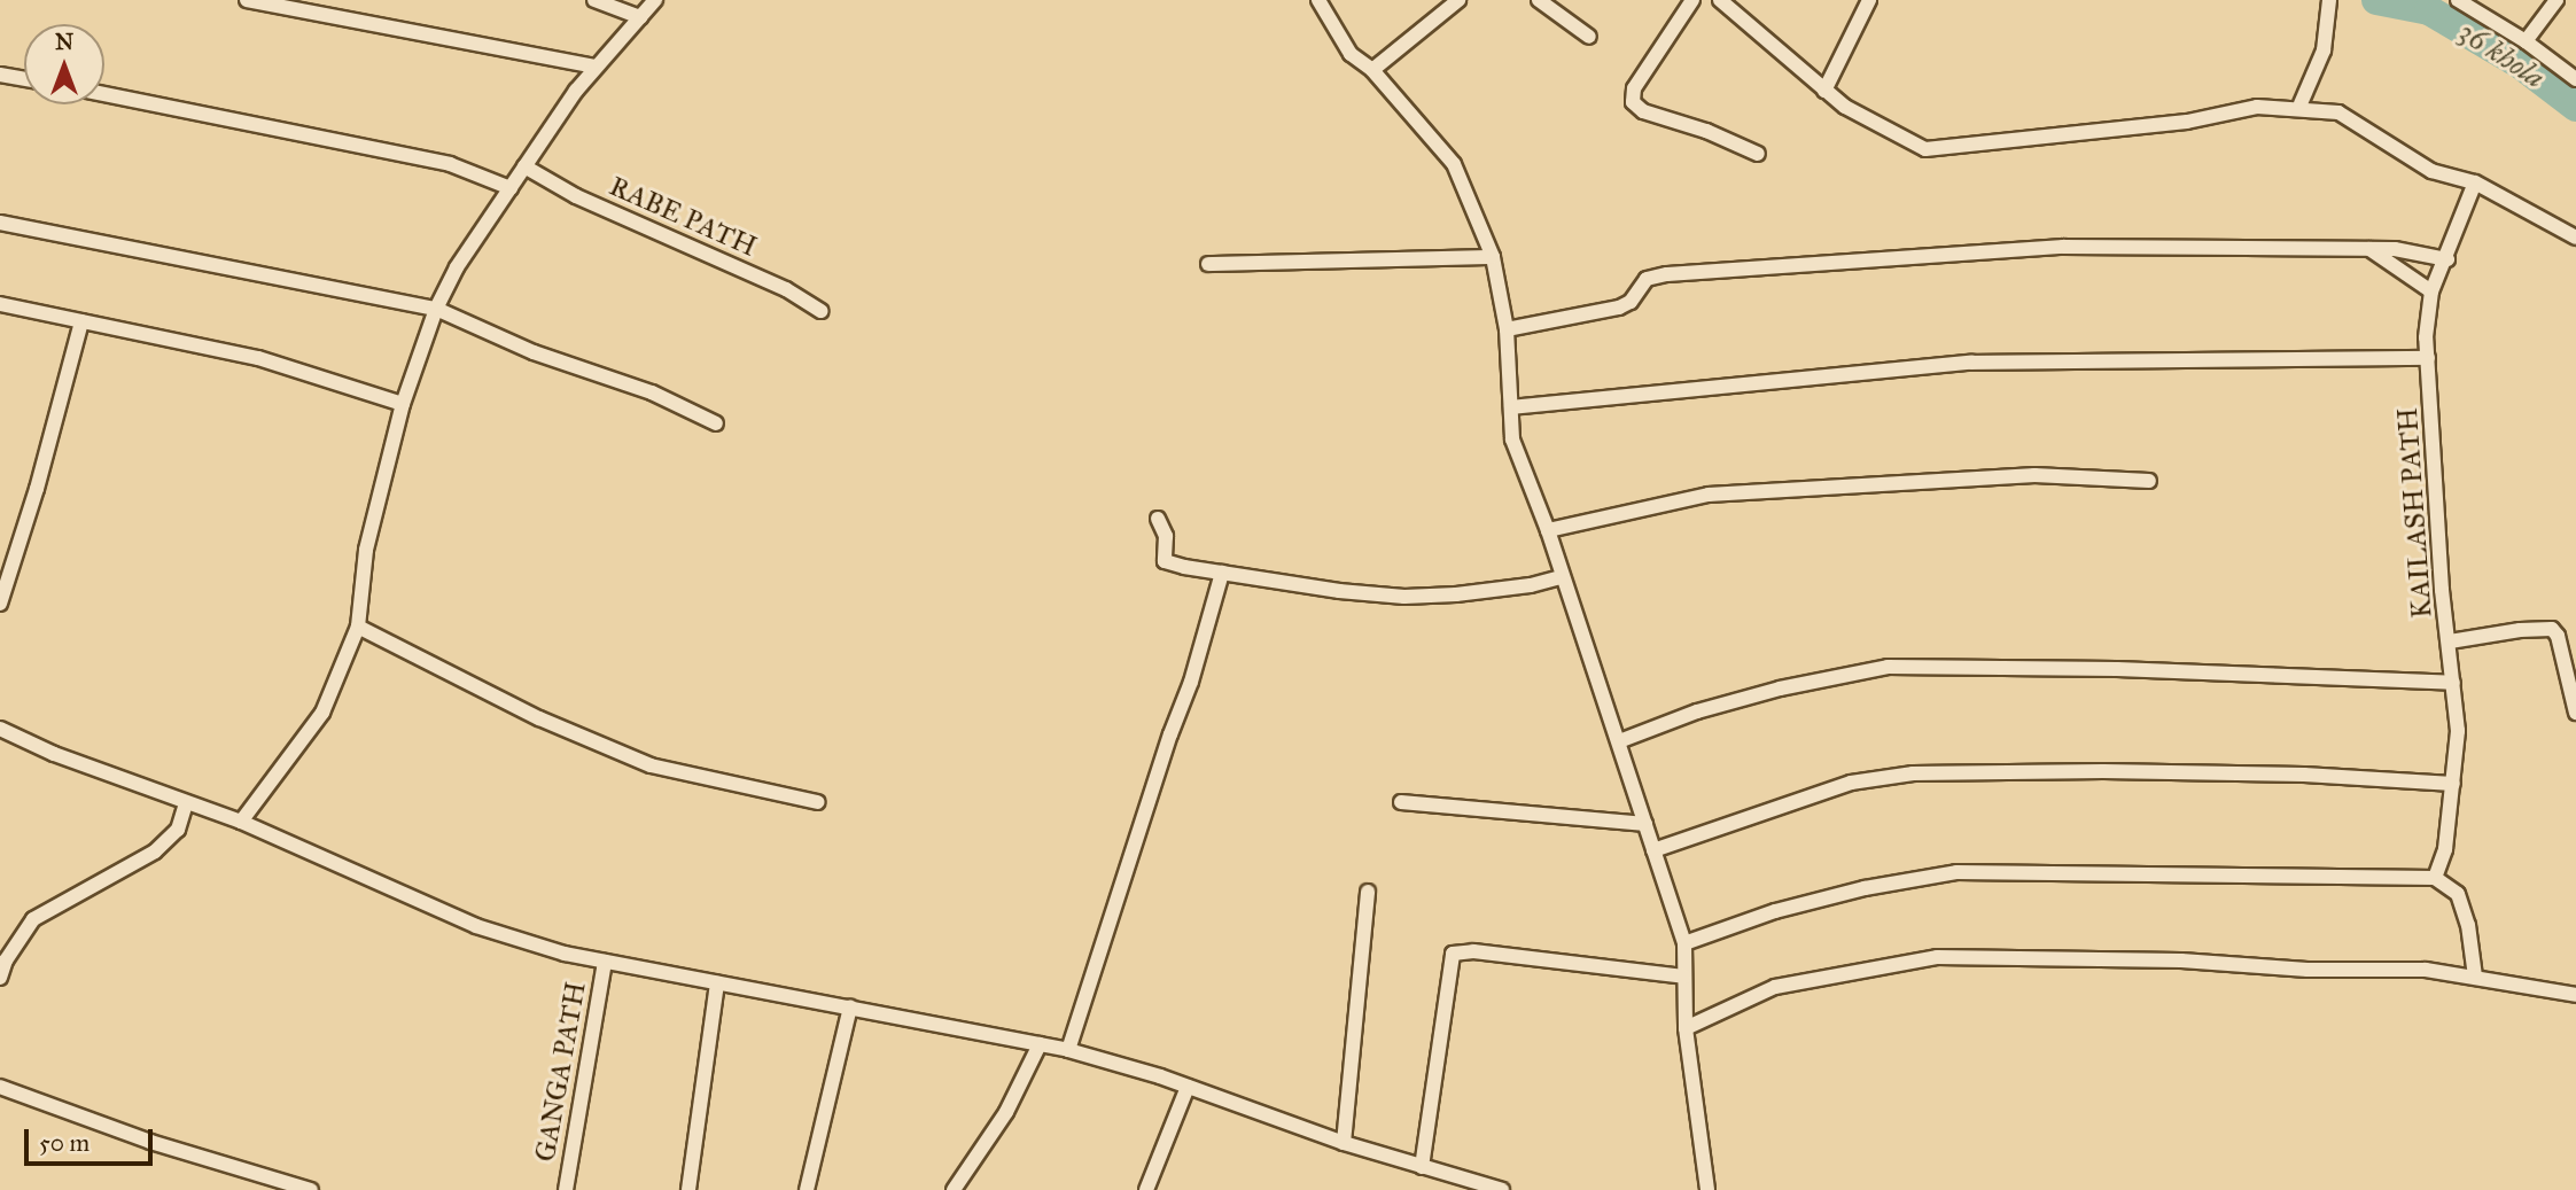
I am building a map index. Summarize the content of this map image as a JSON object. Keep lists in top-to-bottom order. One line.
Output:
{"streets":{"street":["RABE PATH","KAILASH PATH","GANGA PATH"]},"water":["36 khola"],"scale_bar":"50 m","north":"top"}
